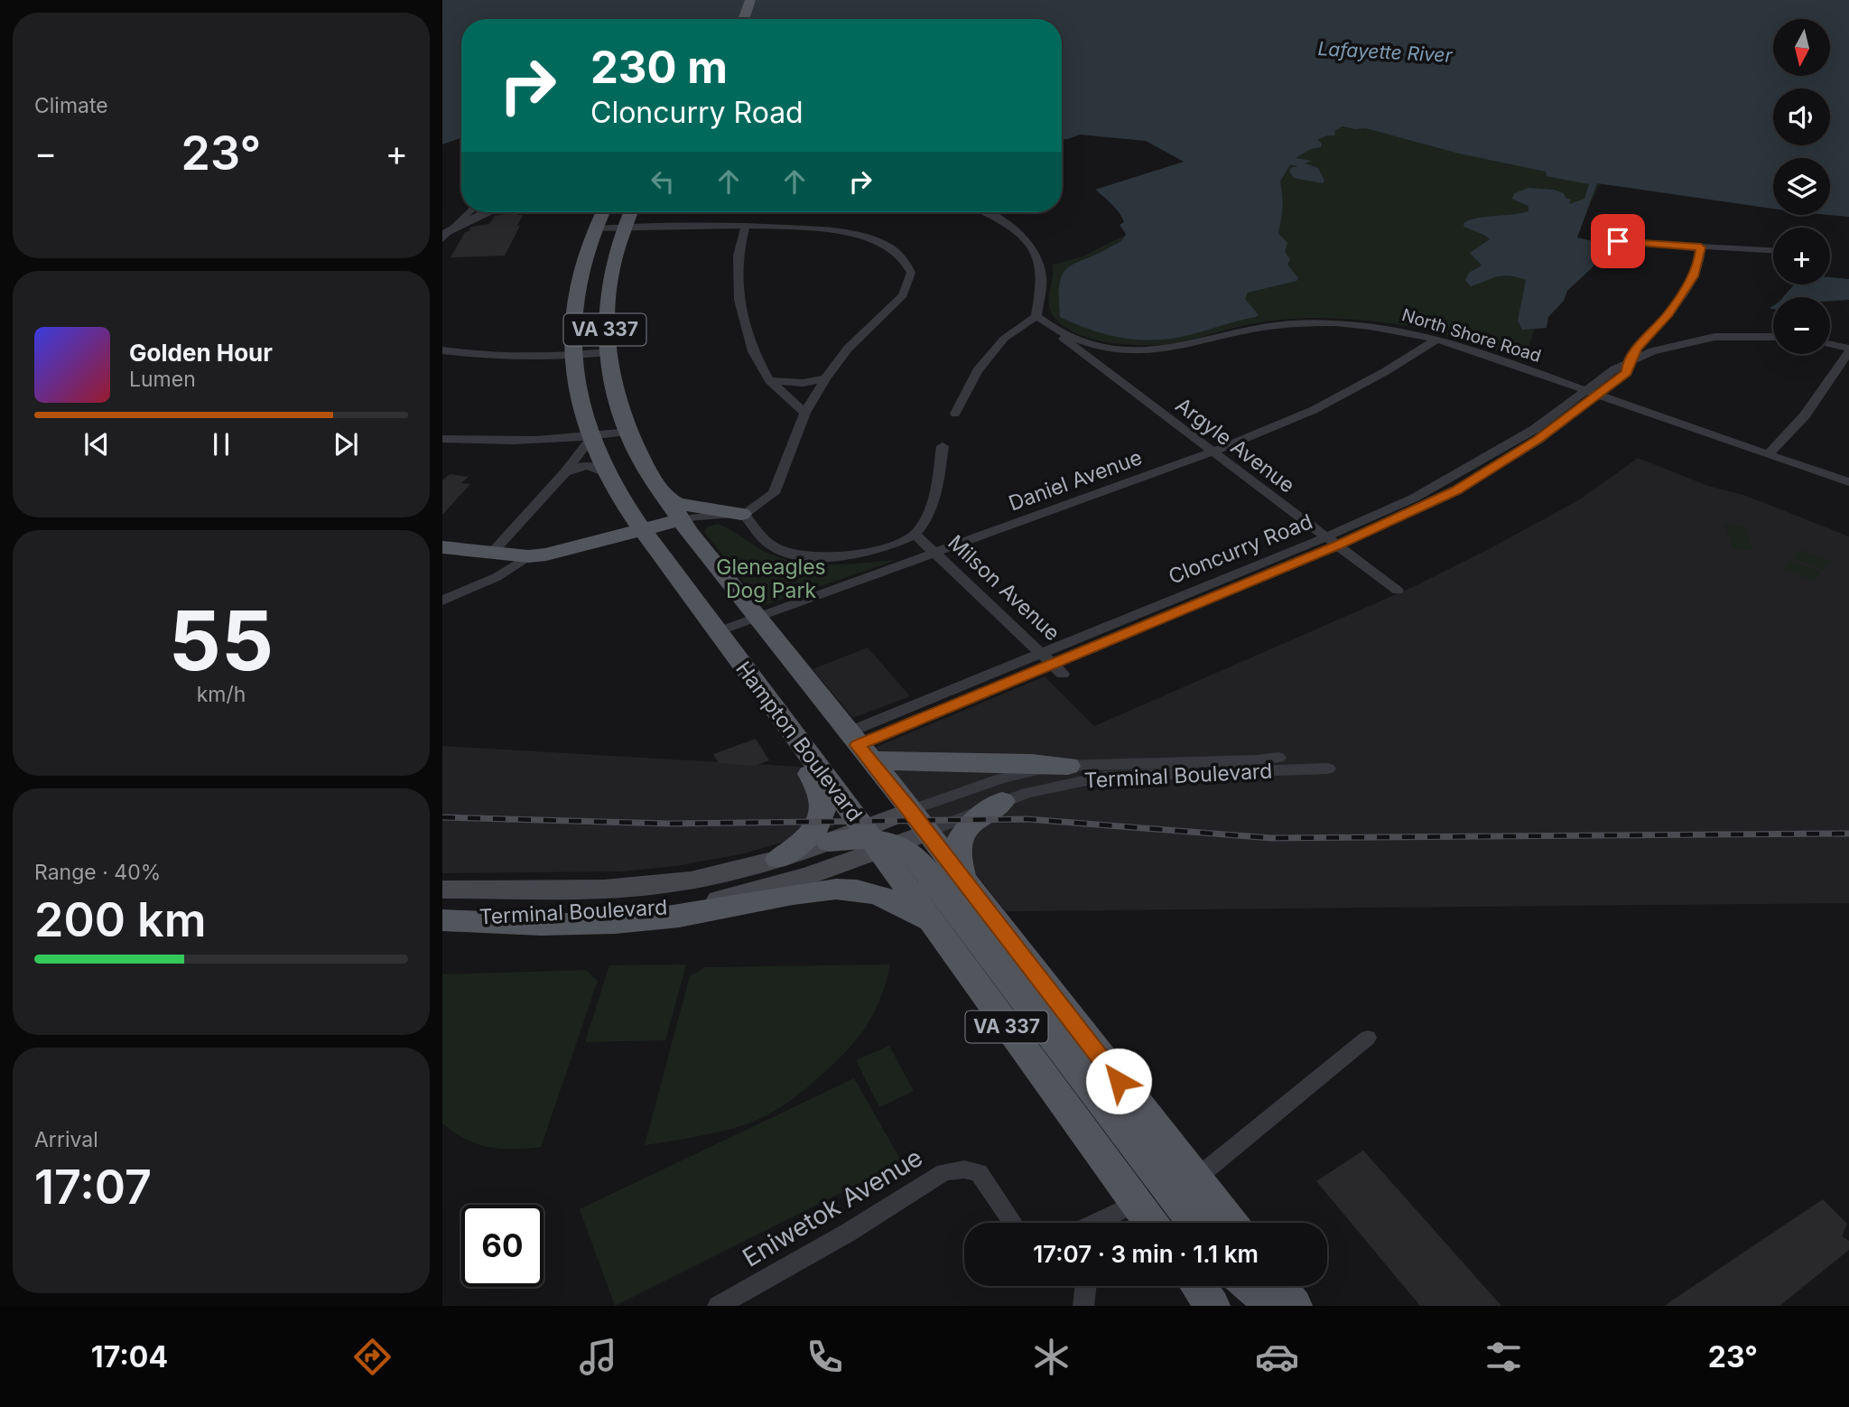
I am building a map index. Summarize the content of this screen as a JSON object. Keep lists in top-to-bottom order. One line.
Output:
{"streets":{"main road":["VA 337","Hampton Boulevard","Terminal Boulevard"],"street":["North Shore Road","Argyle Avenue","Daniel Avenue","Cloncurry Road","Milson Avenue","Eniwetok Avenue"]},"crossings":[["North Shore Road","Argyle Avenue"],["North Shore Road","Daniel Avenue"],["North Shore Road","Cloncurry Road"],["Argyle Avenue","Daniel Avenue"],["Argyle Avenue","Cloncurry Road"],["Daniel Avenue","Milson Avenue"],["Daniel Avenue","Hampton Boulevard"],["Cloncurry Road","Milson Avenue"],["Cloncurry Road","Hampton Boulevard"],["Hampton Boulevard","Terminal Boulevard"]],"water":["Lafayette River"],"parks":["Gleneagles Dog Park"],"north":"bottom","page":{"tile":["Climate",["55","km/h"],["Range · 40%","200 km"],["Arrival","17:07"]],"map_buttons":["+","−"],"turn":["230 m","Cloncurry Road"],"heat":["−","23°","+"],"song":["Golden Hour","Lumen"],"limit":"60","trip":"17:07 · 3 min · 1.1 km","tabs":["17:04","23°"]}}
